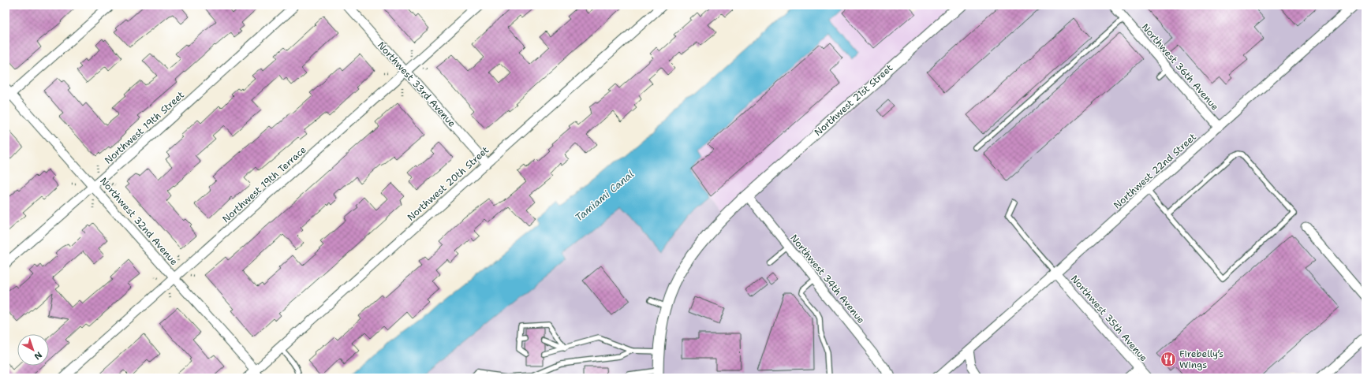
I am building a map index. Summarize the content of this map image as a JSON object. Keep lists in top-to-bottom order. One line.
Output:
{"streets":{"street":["Northwest 36th Avenue","Northwest 33rd Avenue","Northwest 21st Street","Northwest 19th Street","Northwest 22nd Street","Northwest 20th Street","Northwest 19th Terrace","Northwest 32nd Avenue","Northwest 34th Avenue","Northwest 35th Avenue"]},"crossings":[["Northwest 36th Avenue","Northwest 22nd Street"],["Northwest 33rd Avenue","Northwest 20th Street"],["Northwest 33rd Avenue","Northwest 19th Terrace"],["Northwest 21st Street","Northwest 34th Avenue"],["Northwest 19th Street","Northwest 32nd Avenue"],["Northwest 22nd Street","Northwest 35th Avenue"],["Northwest 20th Street","Northwest 32nd Avenue"],["Northwest 19th Terrace","Northwest 32nd Avenue"]],"water":["Tamiami Canal"],"places":{"restaurant":["Firebelly’s Wings"]},"north":"bottom right"}
